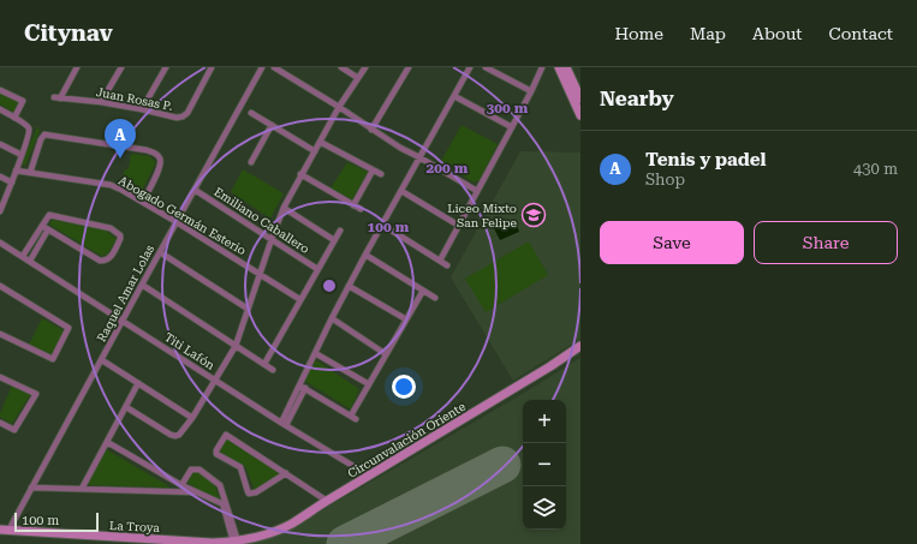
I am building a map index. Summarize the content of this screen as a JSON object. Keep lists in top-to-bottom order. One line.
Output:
{"streets":{"street":["Juan Rosas P.","Abogado Germán Esterio","Emiliano Caballero","Raquel Amar Lolas","Titi Lafón","Circunvalación Oriente","La Troya"]},"crossings":[["Abogado Germán Esterio","Raquel Amar Lolas"],["Emiliano Caballero","Raquel Amar Lolas"],["Raquel Amar Lolas","Titi Lafón"],["Raquel Amar Lolas","La Troya"],["Titi Lafón","Circunvalación Oriente"],["Circunvalación Oriente","La Troya"]],"places":{"school or university":["Liceo Mixto San Felipe"]},"scale_bar":"100 m","page":{"header":"Citynav","nav":["Home","Map","About","Contact"],"heading":"Nearby","pins":"A","list":[{"mark":"A","name":"Tenis y padel","note":"Shop","value":"430 m"}],"buttons":["Save","Share"],"map_buttons":["+","−"],"scale":"100 m"},"rings":["300 m","200 m","100 m"]}
